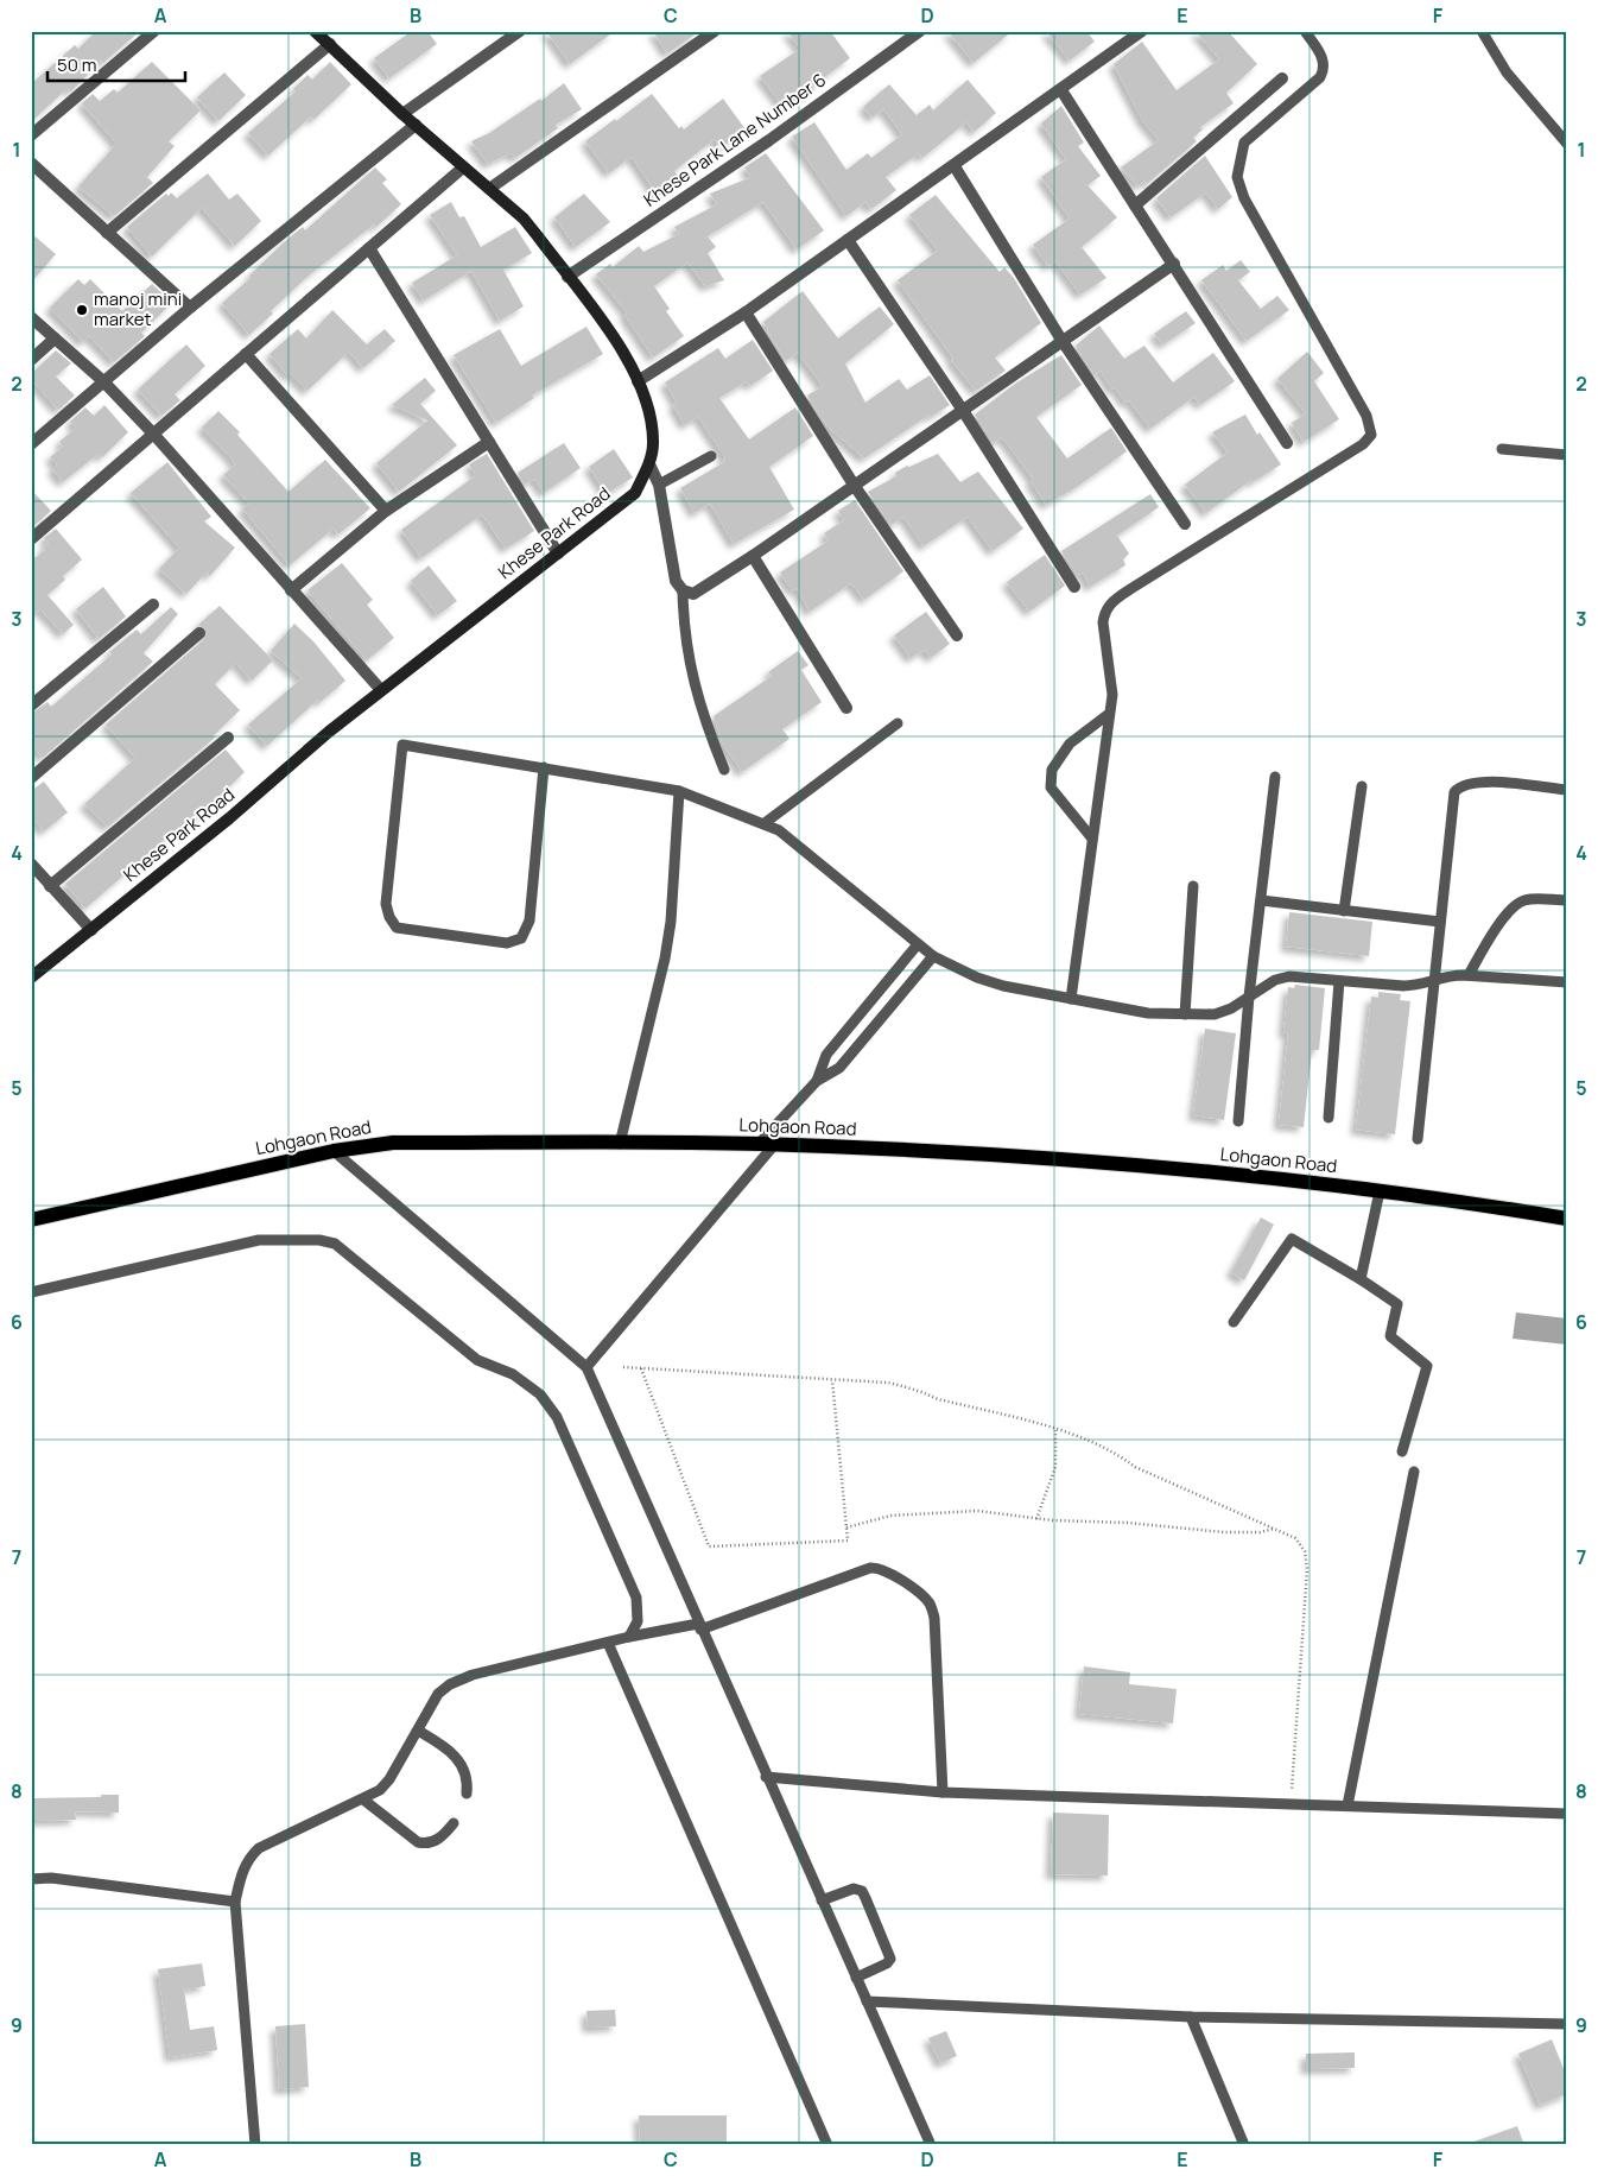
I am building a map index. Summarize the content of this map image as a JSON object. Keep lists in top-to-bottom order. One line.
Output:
{"streets":{"main road":["Lohgaon Road"],"street":["Khese Park Lane Number 6","Khese Park Road"]},"crossings":[["Khese Park Lane Number 6","Khese Park Road"]],"places":["manoj mini market"],"scale_bar":"50 m","grid":{"columns":["A","B","C","D","E","F"],"rows":["1","2","3","4","5","6","7","8","9"]}}
